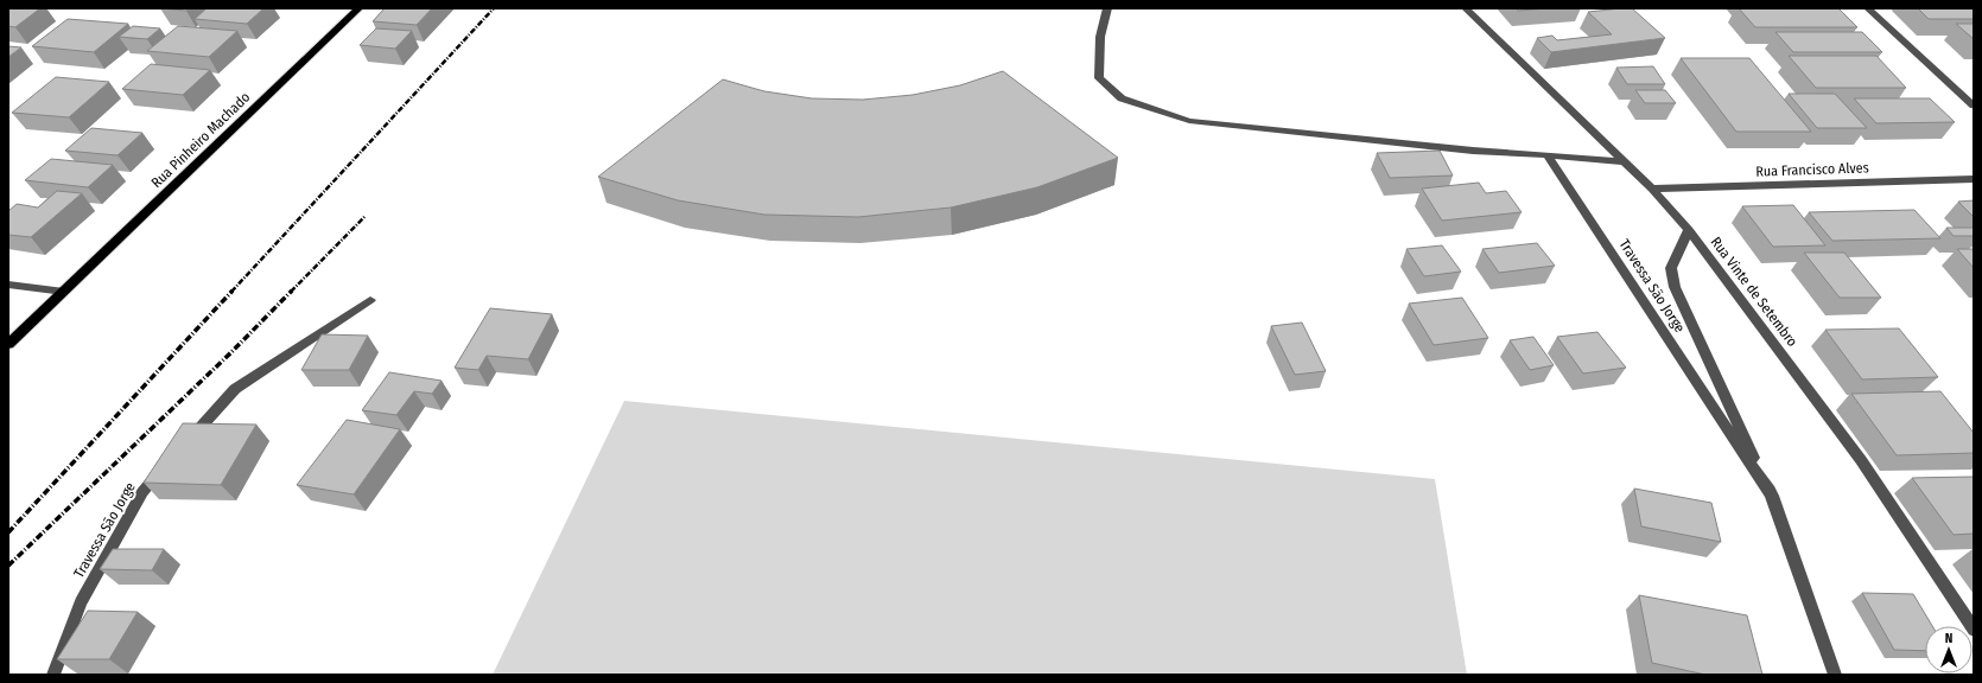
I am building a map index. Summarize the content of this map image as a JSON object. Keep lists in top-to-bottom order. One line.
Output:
{"streets":{"main road":["Rua Pinheiro Machado"],"street":["Rua Francisco Alves","Travessa São Jorge","Rua Vinte de Setembro"]},"crossings":[["Rua Francisco Alves","Rua Vinte de Setembro"],["Travessa São Jorge","Rua Vinte de Setembro"]],"north":"top"}
